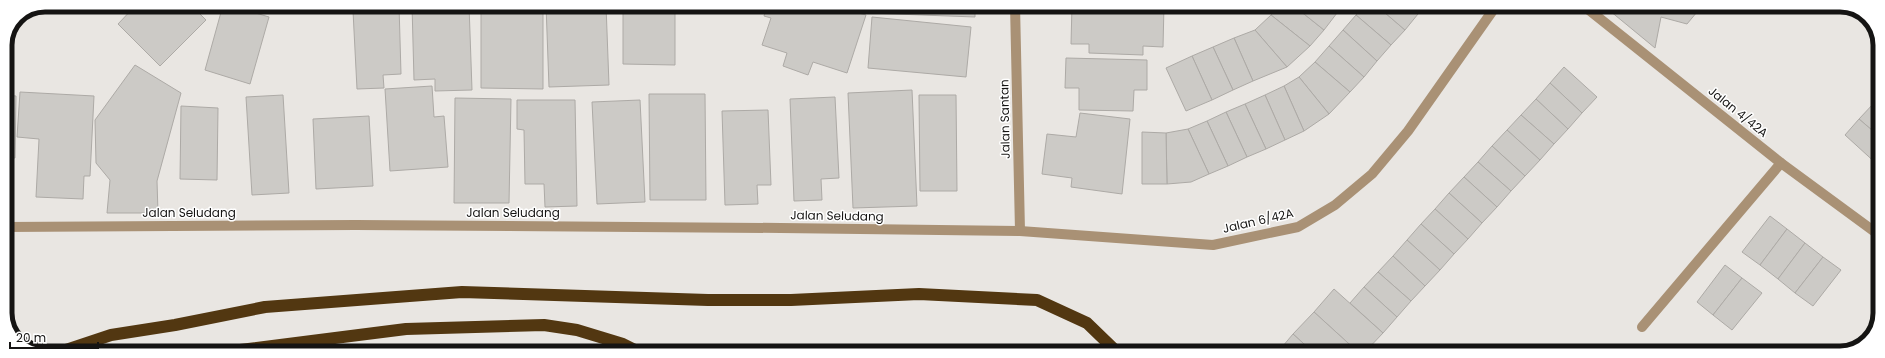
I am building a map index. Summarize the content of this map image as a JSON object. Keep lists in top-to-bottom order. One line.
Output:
{"streets":{"street":["Jalan 4/42A","Jalan Santan","Jalan Seludang","Jalan 6/42A"]},"crossings":[["Jalan Santan","Jalan Seludang"],["Jalan Santan","Jalan 6/42A"],["Jalan Seludang","Jalan 6/42A"]],"scale_bar":"20 m"}
